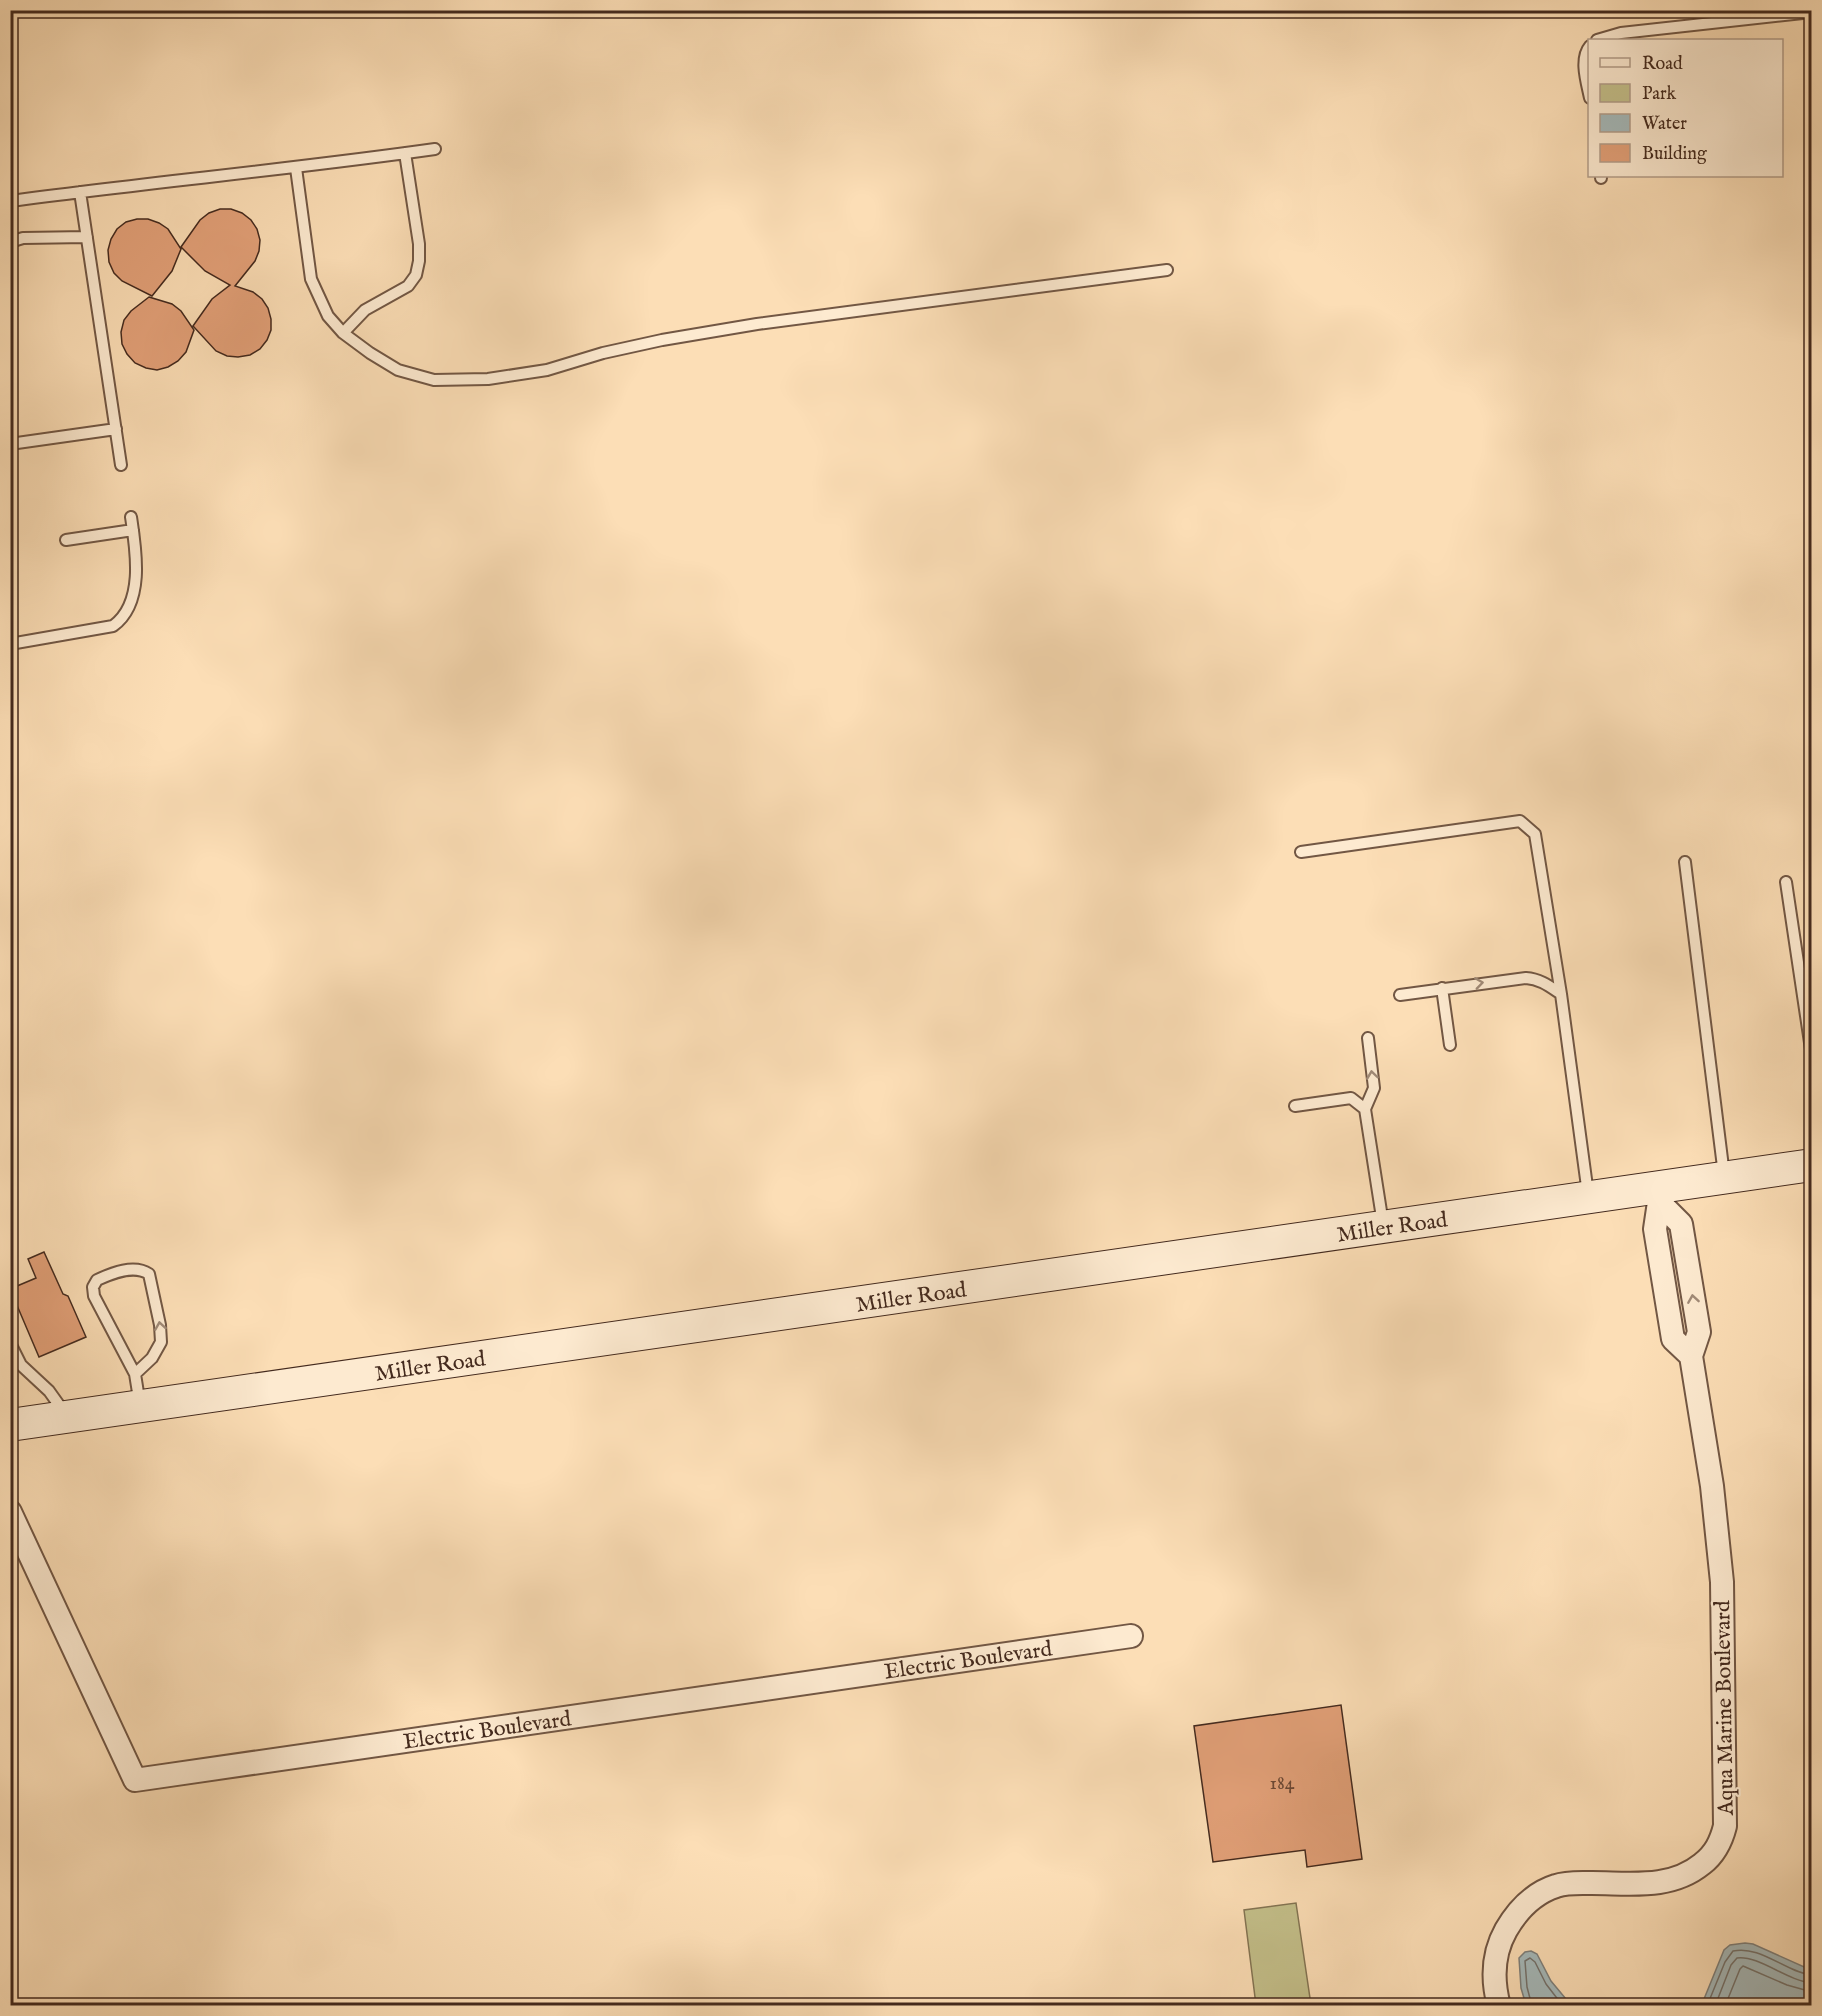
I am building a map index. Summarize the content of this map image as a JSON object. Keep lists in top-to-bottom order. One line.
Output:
{"streets":{"street":["Miller Road","Electric Boulevard","Aqua Marine Boulevard"]},"crossings":[["Miller Road","Aqua Marine Boulevard"]],"house_numbers":["184"],"legend":["Road","Park","Water","Building"]}
